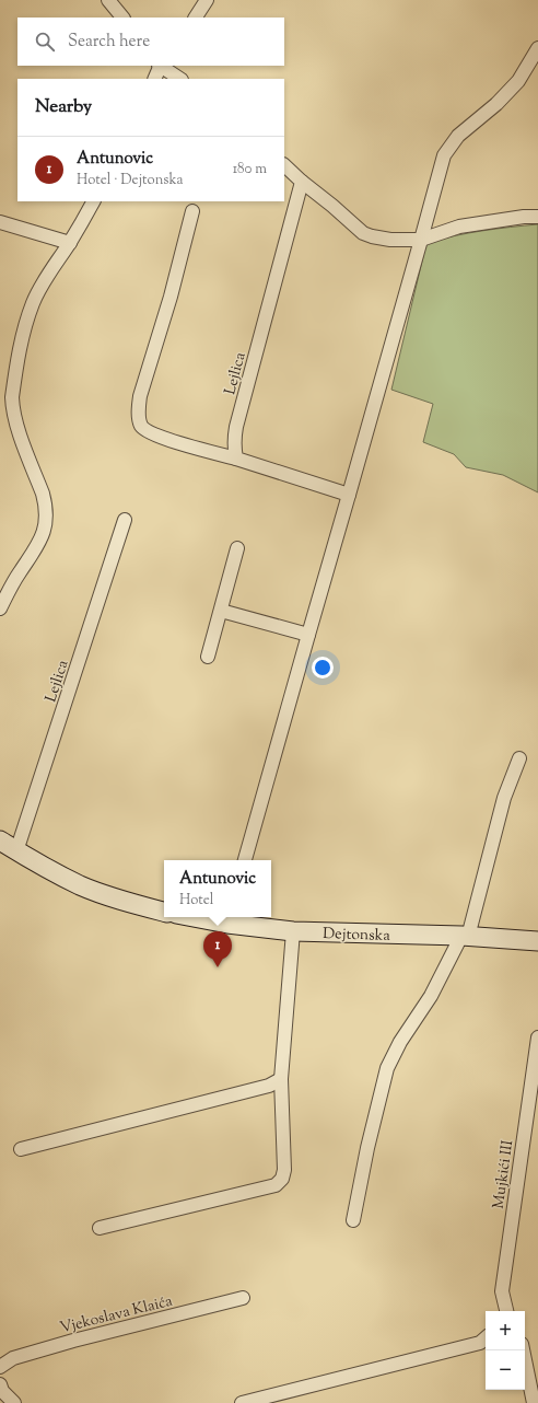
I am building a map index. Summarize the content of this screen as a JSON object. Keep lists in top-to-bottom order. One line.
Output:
{"streets":{"main road":["Dejtonska"],"street":["Lejlica","Mujkići III","Vjekoslava Klaića"]},"page":{"search":"Search here","heading":"Nearby","list":[{"mark":"1","name":"Antunovic","note":"Hotel · Dejtonska","value":"180 m"}],"popup":["Antunovic","Hotel"],"pins":"1","map_buttons":["+","−"]}}
